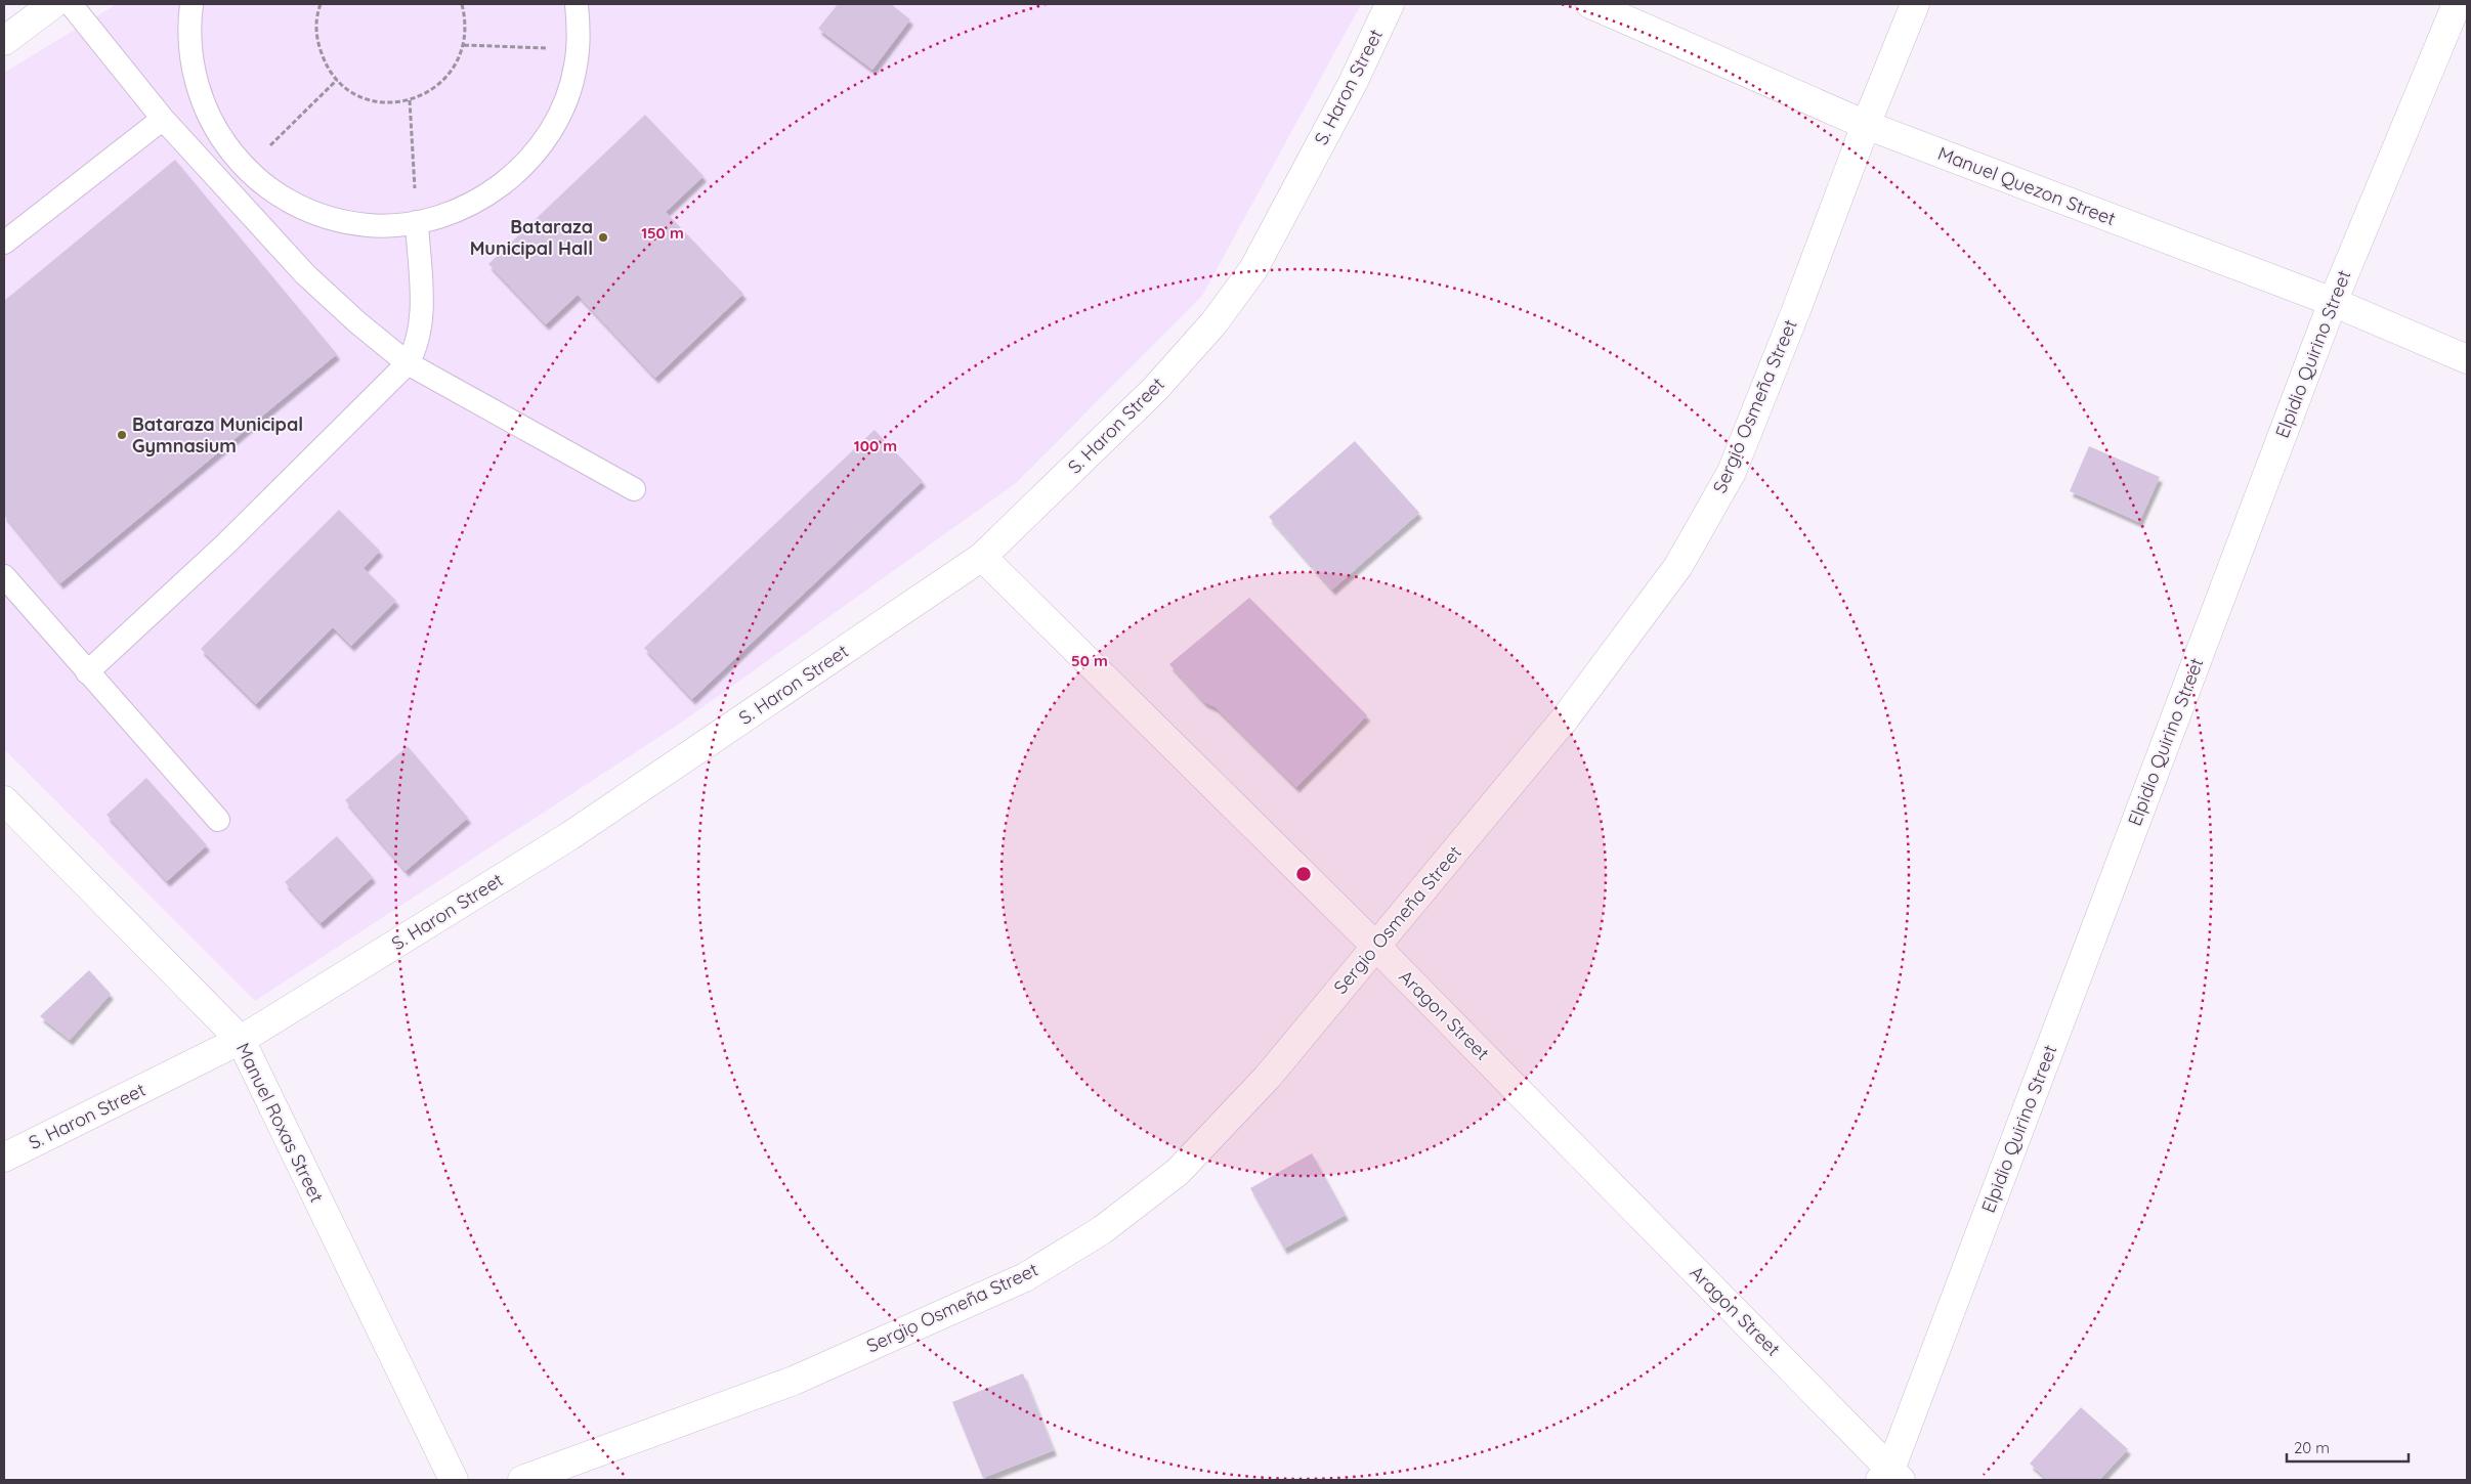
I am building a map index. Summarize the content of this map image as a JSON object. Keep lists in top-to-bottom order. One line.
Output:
{"streets":{"street":["S. Haron Street","Manuel Quezon Street","Elpidio Quirino Street","Sergio Osmeña Street","Aragon Street","Manuel Roxas Street"]},"crossings":[["S. Haron Street","Aragon Street"],["S. Haron Street","Manuel Roxas Street"],["Manuel Quezon Street","Elpidio Quirino Street"],["Manuel Quezon Street","Sergio Osmeña Street"],["Elpidio Quirino Street","Aragon Street"],["Sergio Osmeña Street","Aragon Street"]],"places":["Bataraza Municipal Hall","Bataraza Municipal Gymnasium"],"scale_bar":"20 m","rings":["150 m","100 m","50 m"]}
